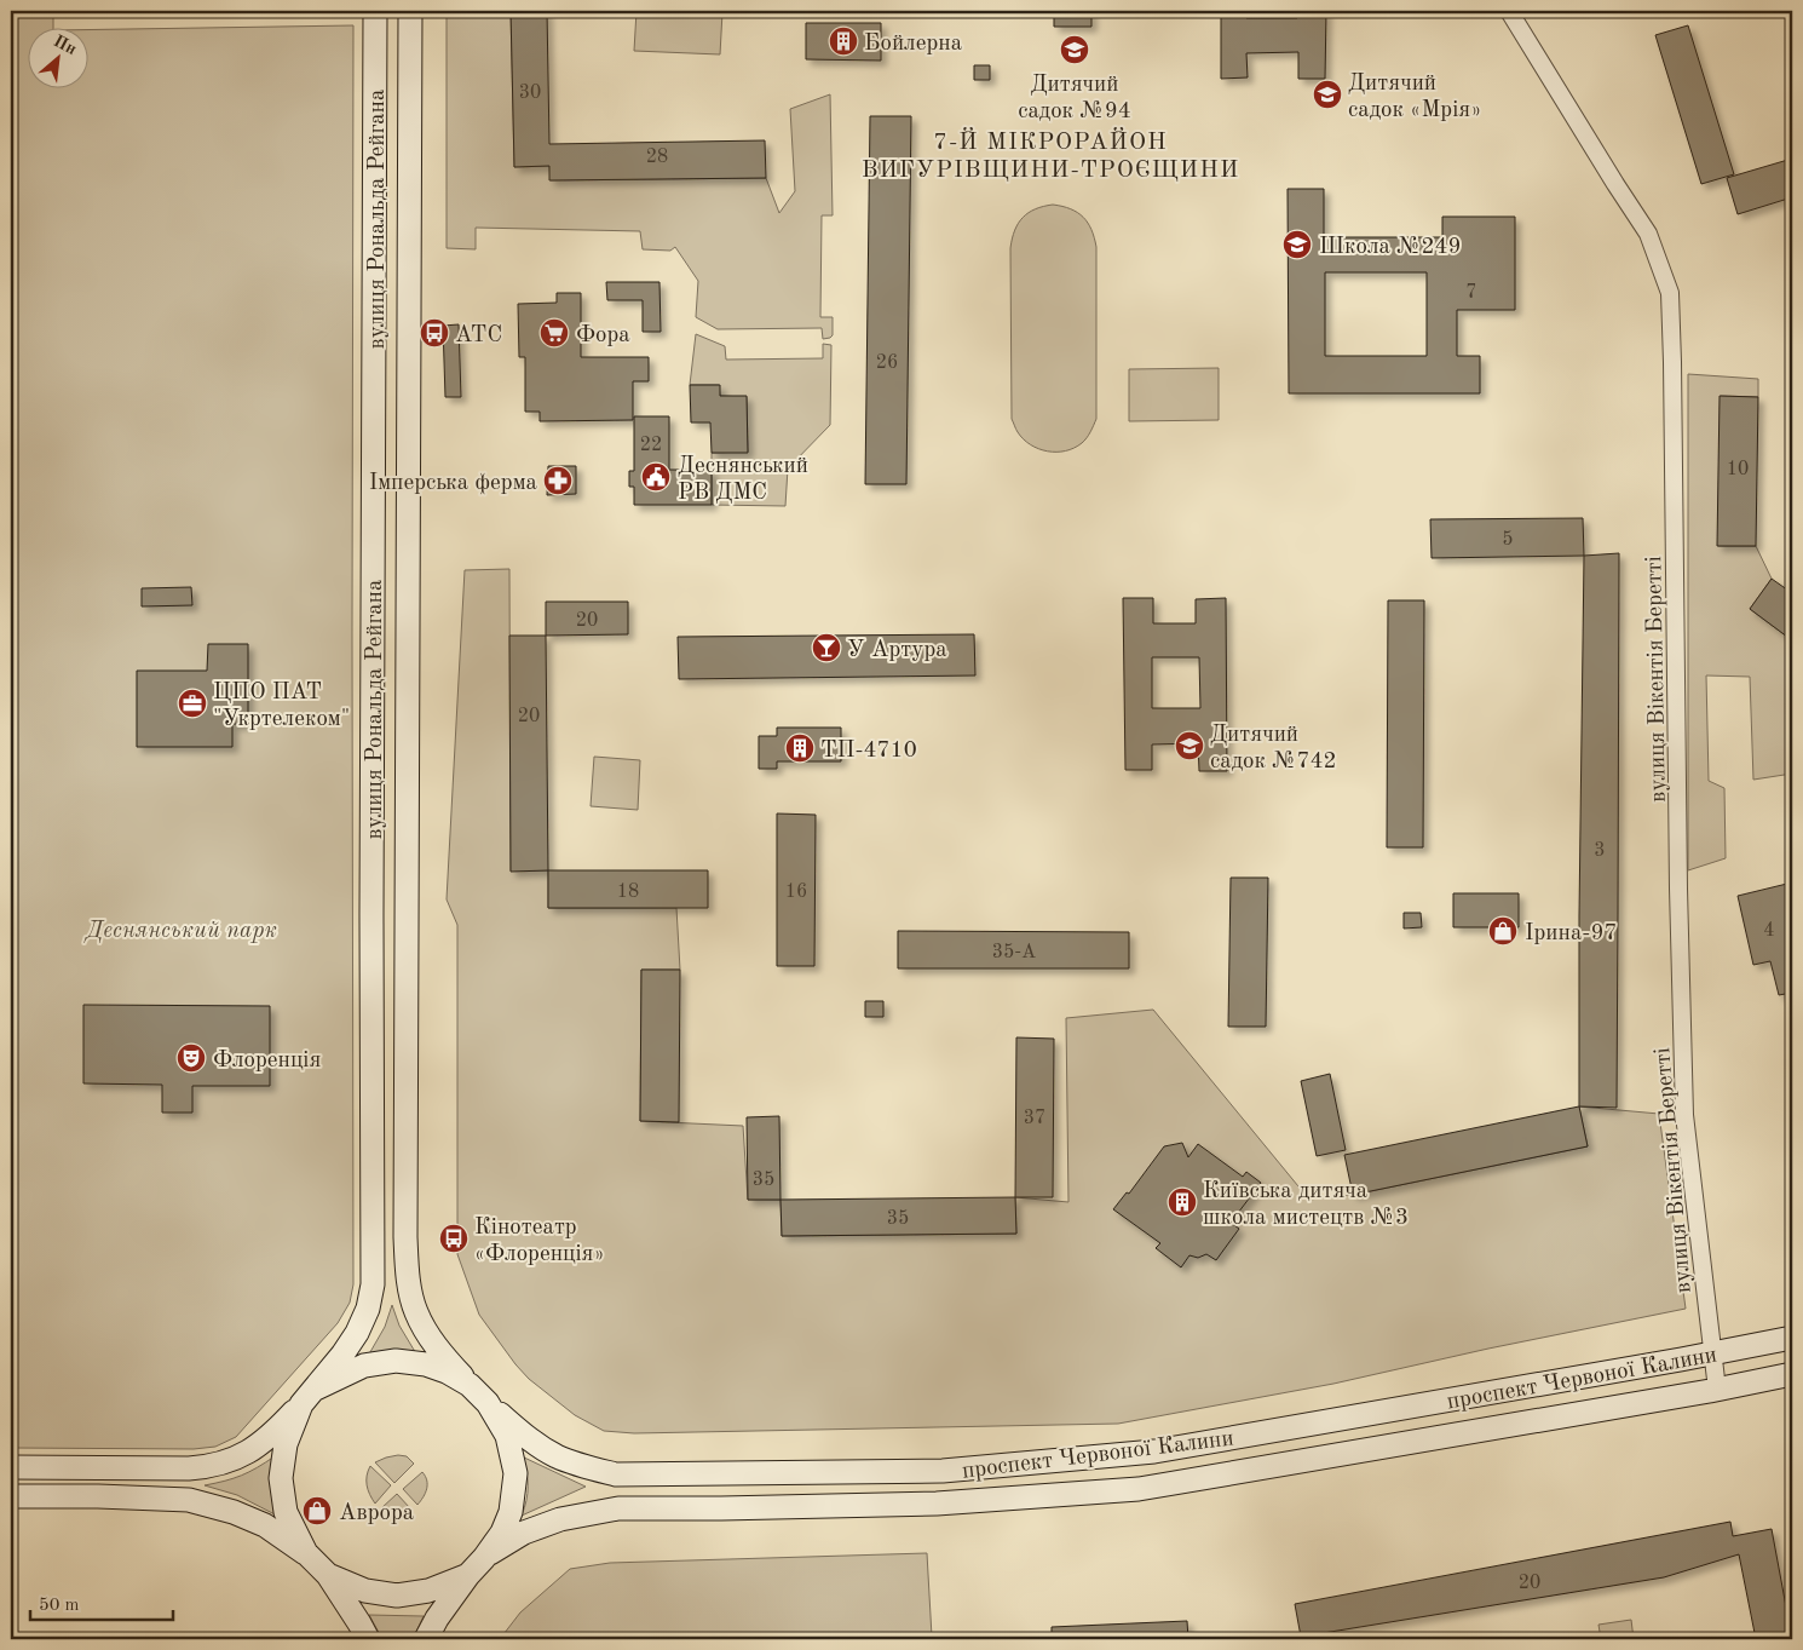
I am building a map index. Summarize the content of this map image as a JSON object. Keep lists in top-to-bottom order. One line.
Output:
{"streets":{"main road":["вулиця Рональда Рейгана","проспект Червоної Калини"],"street":["вулиця Вікентія Беретті"]},"crossings":[["вулиця Вікентія Беретті","проспект Червоної Калини"]],"districts":["7-Й МІКРОРАЙОН ВИГУРІВЩИНИ-ТРОЄЩИНИ"],"parks":["Деснянський парк"],"places":{"building":["Бойлерна","ТП-4710","Київська дитяча школа мистецтв №3"],"school or university":["Дитячий садок №94","Дитячий садок «Мрія»","Школа №249","Дитячий садок №742"],"bus stop":["АТС","Кінотеатр «Флоренція»"],"supermarket":["Фора"],"public building":["Деснянський РВ ДМС"],"pharmacy":["Імперська ферма"],"bar":["У Артура"],"office":["ЦПО ПАТ \"Укртелеком\""],"shop":["Ірина-97","Аврора"],"theatre":["Флоренція"]},"house_numbers":["30","28","7","26","22","10","5","20","20","3","18","16","4","35-А","37","35","35","20"],"scale_bar":"50 m","north":"top right"}
